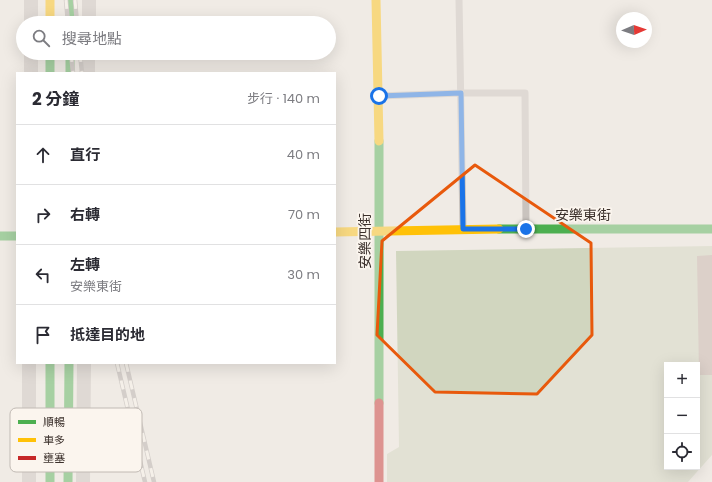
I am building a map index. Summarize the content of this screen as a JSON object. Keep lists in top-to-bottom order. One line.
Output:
{"streets":{"street":["安樂東街","安樂四街"]},"crossings":[["安樂東街","安樂四街"]],"legend":["順暢","車多","壅塞"],"north":"right","page":{"search":"搜尋地點","heading":["2 分鐘","步行 · 140 m"],"list":[["直行","40 m"],["右轉","70 m"],["左轉","安樂東街","30 m"],"抵達目的地"],"map_buttons":["+","−"]}}
